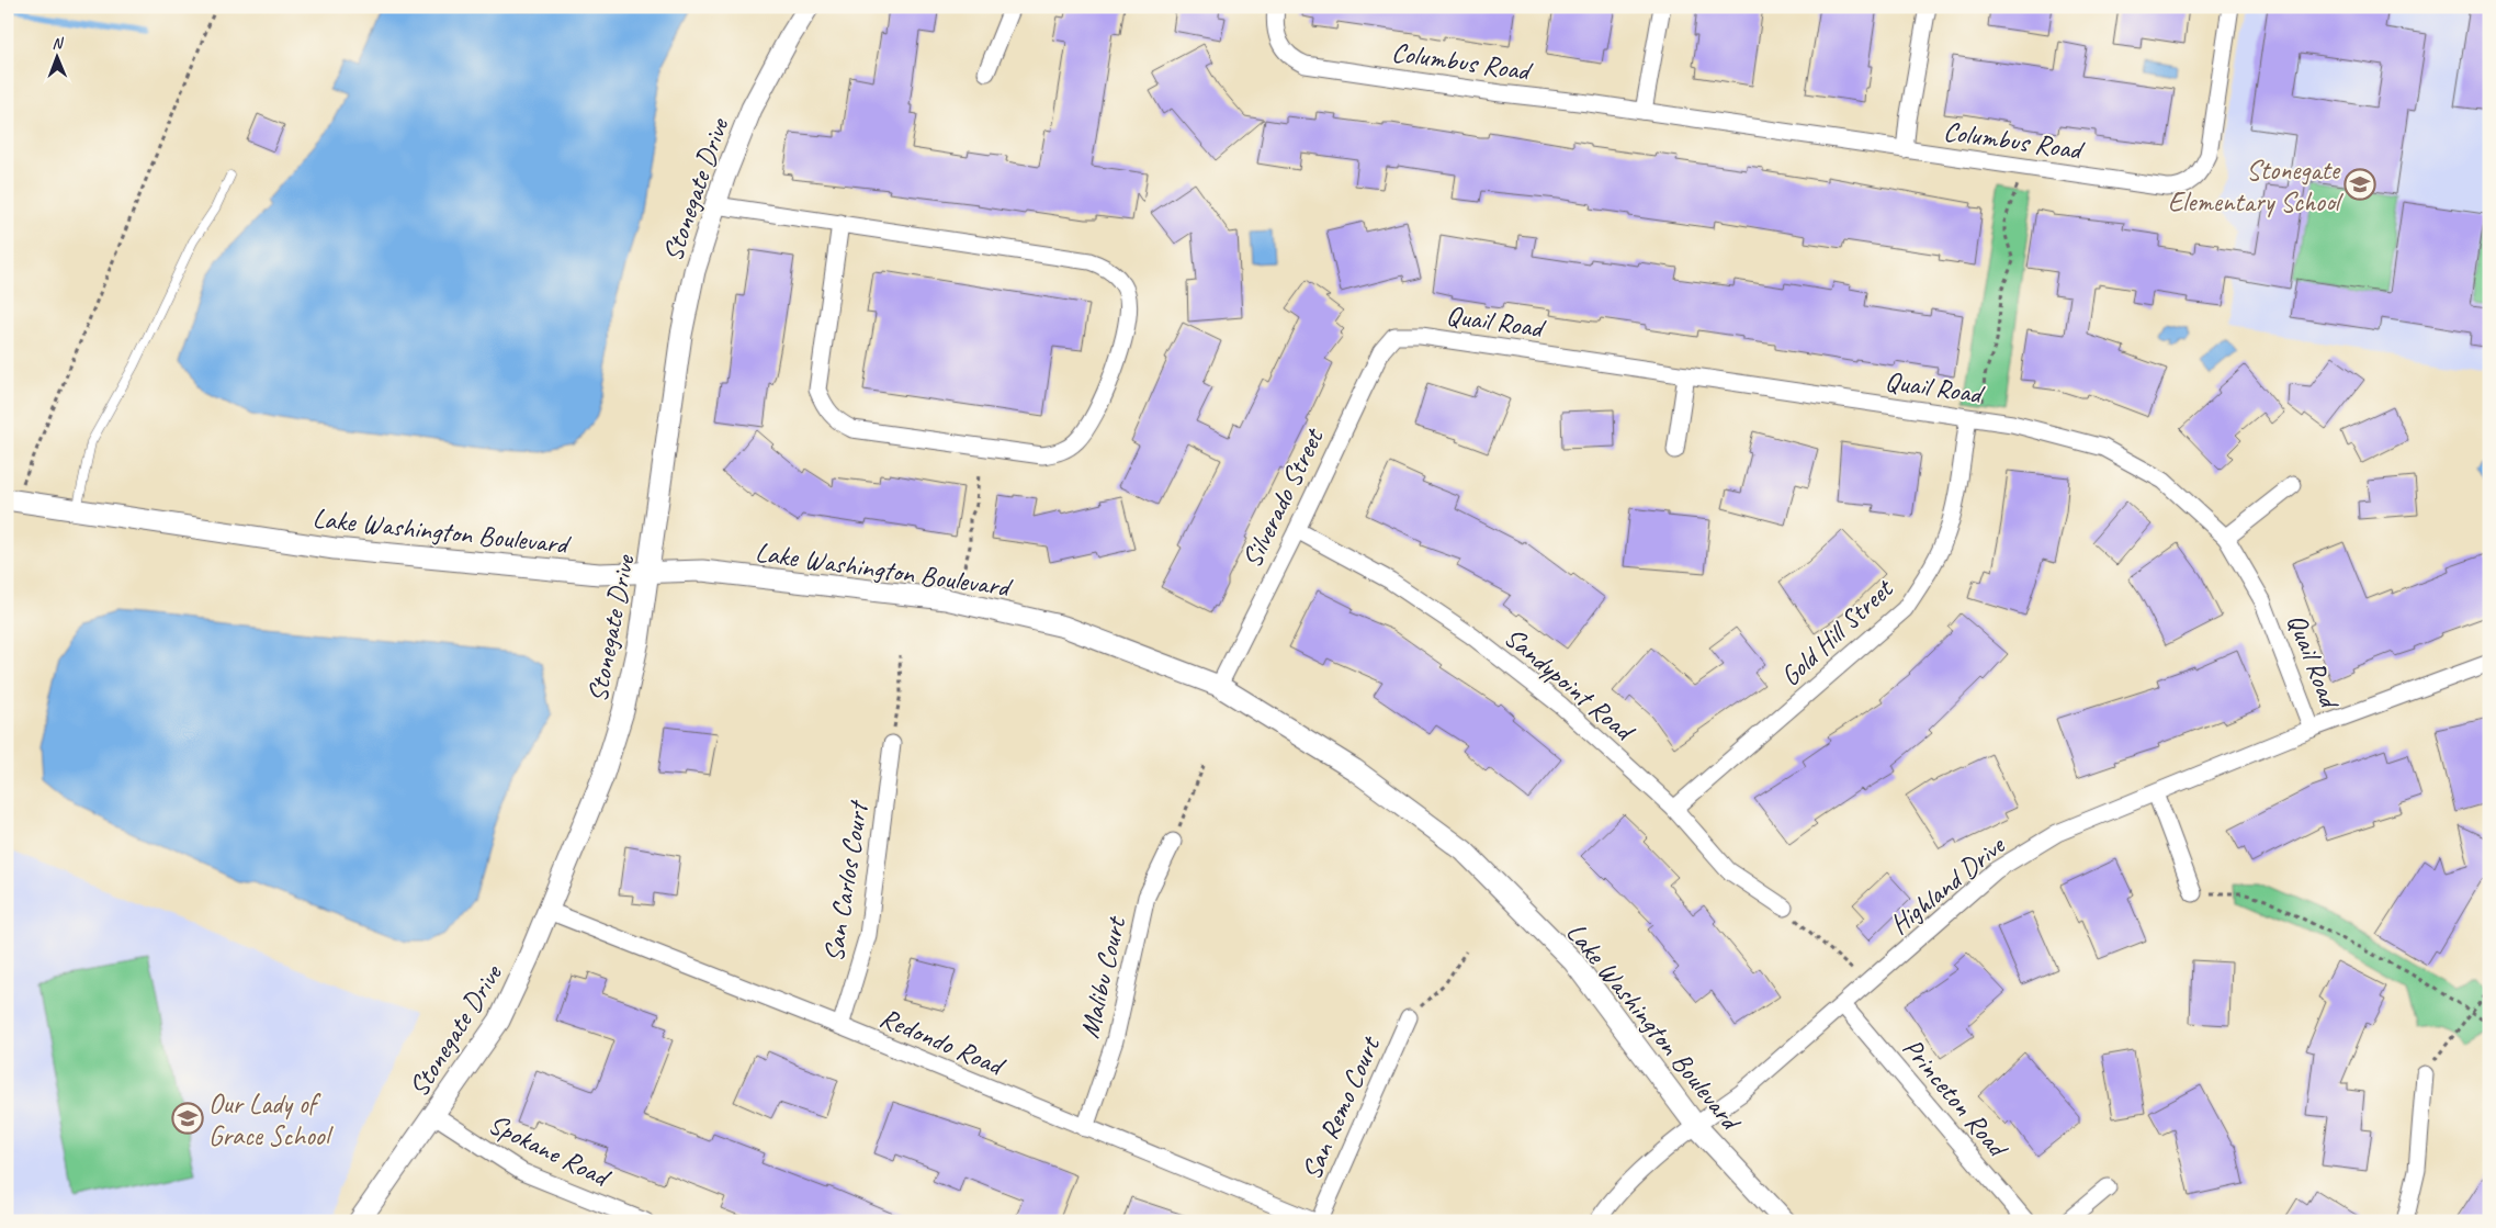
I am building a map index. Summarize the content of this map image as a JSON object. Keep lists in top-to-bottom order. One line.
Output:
{"streets":{"street":["Columbus Road","Stonegate Drive","Quail Road","Silverado Street","Lake Washington Boulevard","Gold Hill Street","Sandypoint Road","San Carlos Court","Highland Drive","Malibu Court","Redondo Road","Princeton Road","San Remo Court","Spokane Road"]},"crossings":[["Stonegate Drive","Lake Washington Boulevard"],["Stonegate Drive","Redondo Road"],["Stonegate Drive","Spokane Road"],["Quail Road","Silverado Street"],["Quail Road","Gold Hill Street"],["Quail Road","Highland Drive"],["Silverado Street","Lake Washington Boulevard"],["Silverado Street","Sandypoint Road"],["Lake Washington Boulevard","Highland Drive"],["Gold Hill Street","Sandypoint Road"],["San Carlos Court","Redondo Road"],["Highland Drive","Princeton Road"],["Malibu Court","Redondo Road"]],"places":{"school or university":["Stonegate Elementary School","Our Lady of Grace School"]},"north":"top"}
